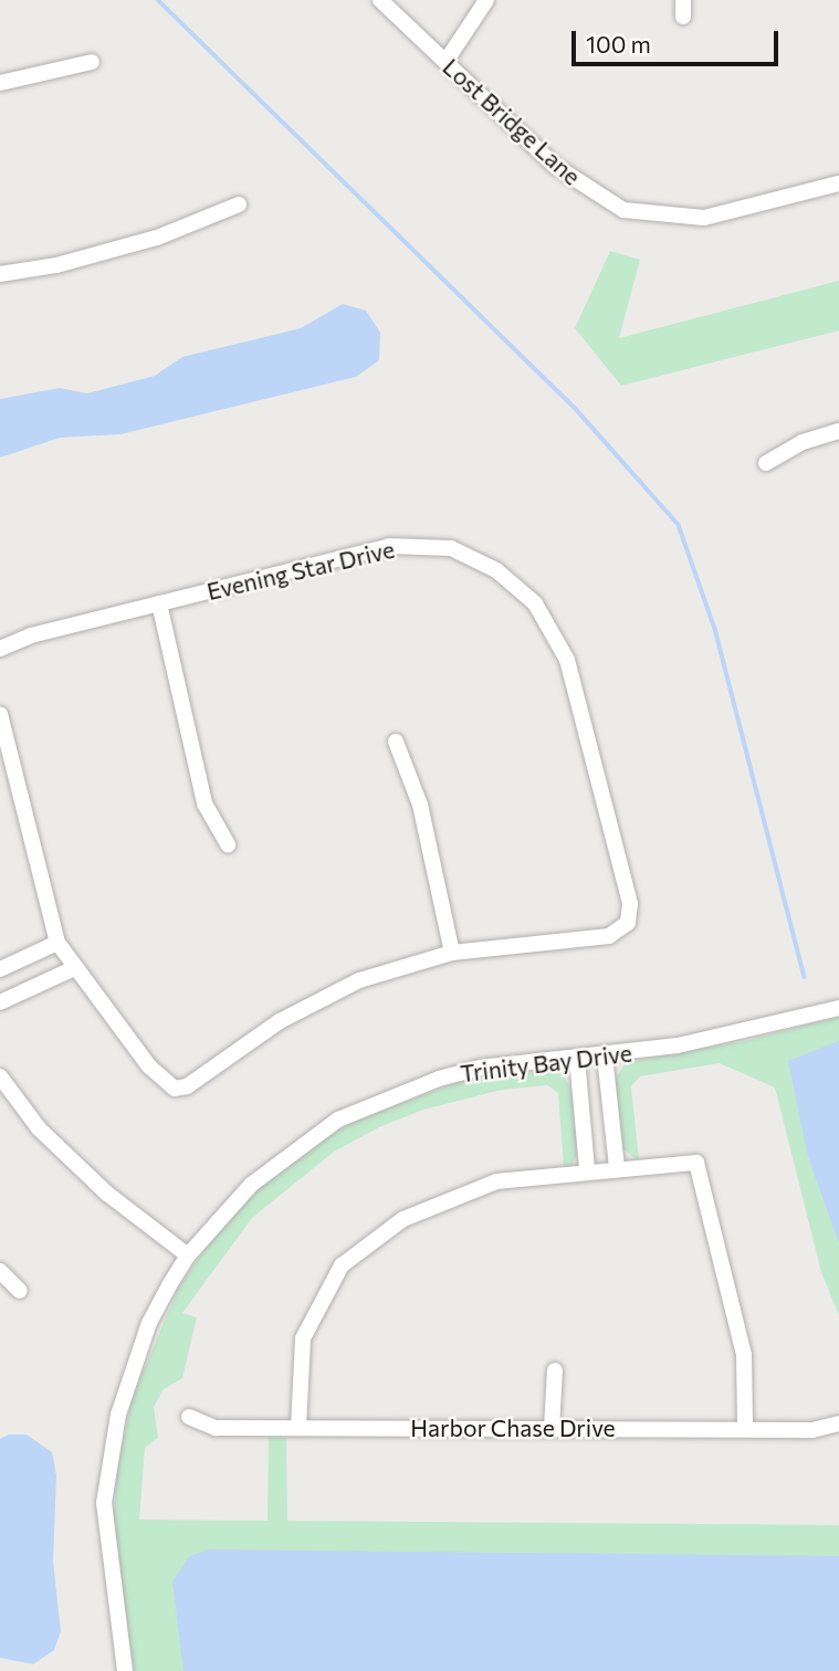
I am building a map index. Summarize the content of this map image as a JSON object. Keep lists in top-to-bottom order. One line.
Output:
{"streets":{"street":["Lost Bridge Lane","Evening Star Drive","Trinity Bay Drive","Harbor Chase Drive"]},"scale_bar":"100 m"}
